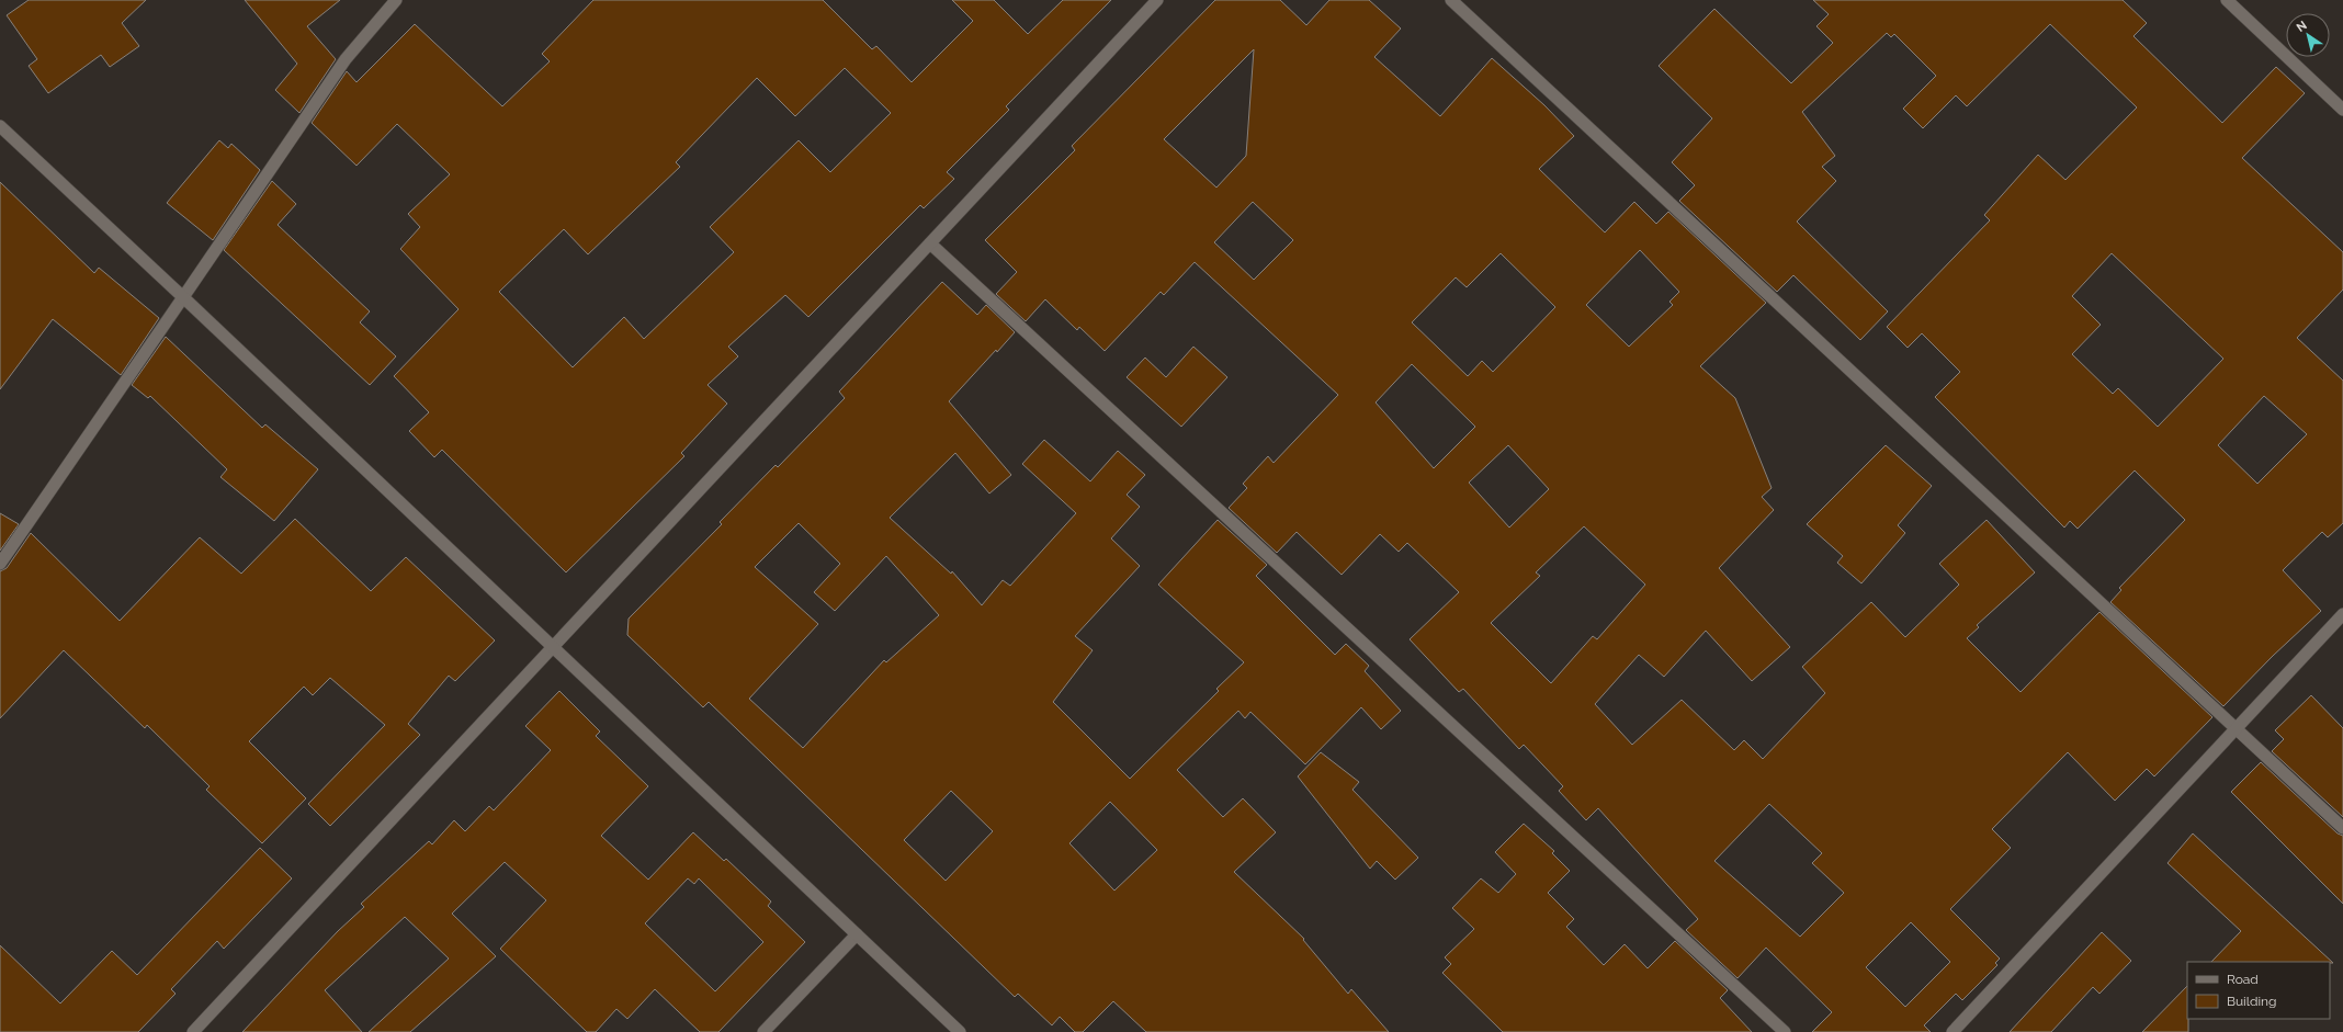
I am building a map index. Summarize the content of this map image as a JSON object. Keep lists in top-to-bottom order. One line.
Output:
{"legend":["Road","Building"],"north":"top left"}
